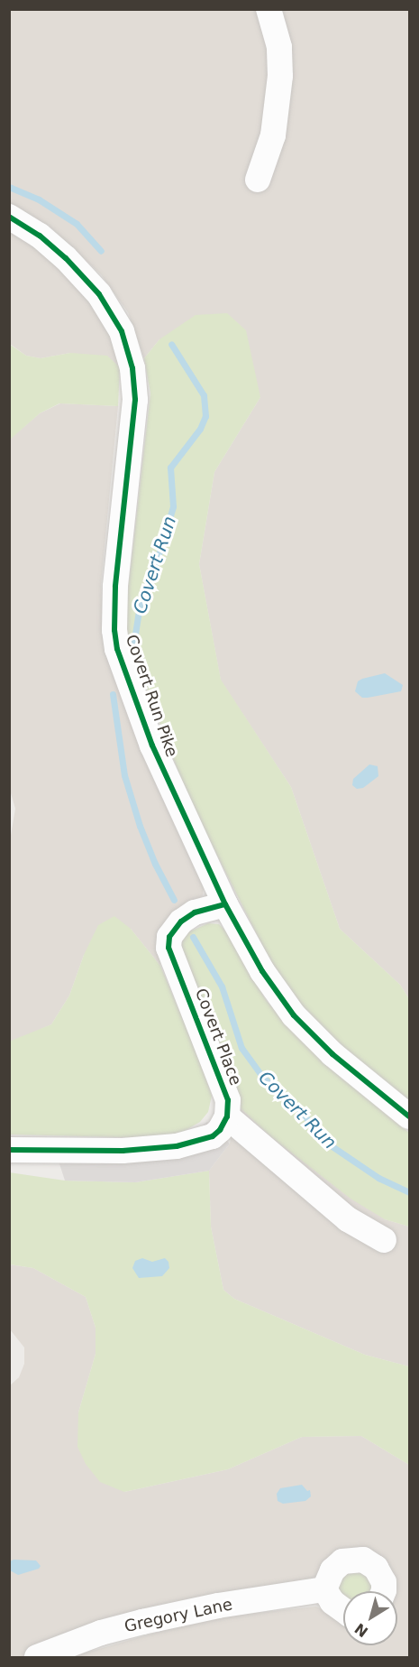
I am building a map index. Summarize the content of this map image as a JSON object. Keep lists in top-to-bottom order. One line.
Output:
{"streets":{"street":["Covert Run Pike","Covert Place","Gregory Lane"]},"crossings":[["Covert Run Pike","Covert Place"]],"water":["Covert Run"],"north":"bottom left"}
